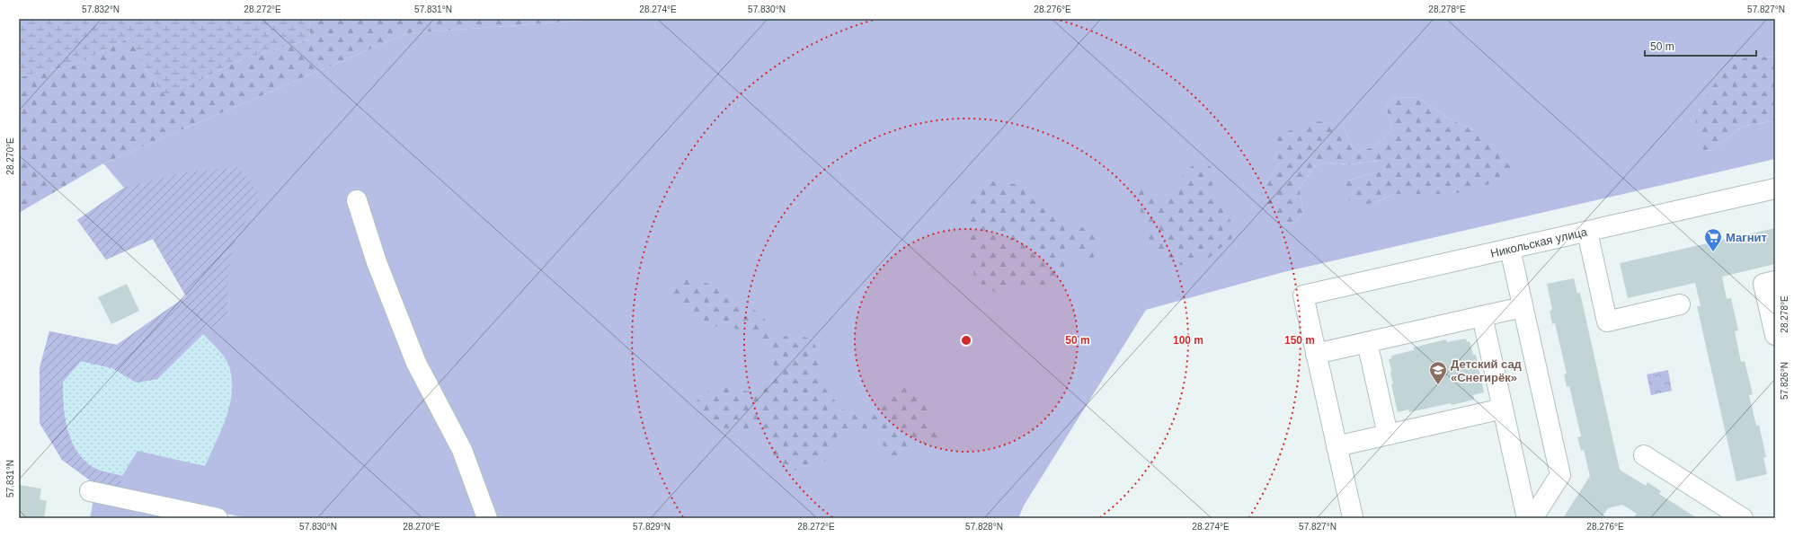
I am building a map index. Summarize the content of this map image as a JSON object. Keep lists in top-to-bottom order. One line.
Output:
{"streets":{"street":["Никольская улица"]},"places":{"supermarket":["Магнит"],"school or university":["Детский сад «Снегирёк»"]},"scale_bar":"50 m","coordinates":["57.832°N","28.272°E","57.831°N","28.274°E","57.830°N","28.276°E","28.278°E","57.827°N","28.270°E","57.826°N","57.829°N","57.828°N"],"rings":["50 m","100 m","150 m"]}
